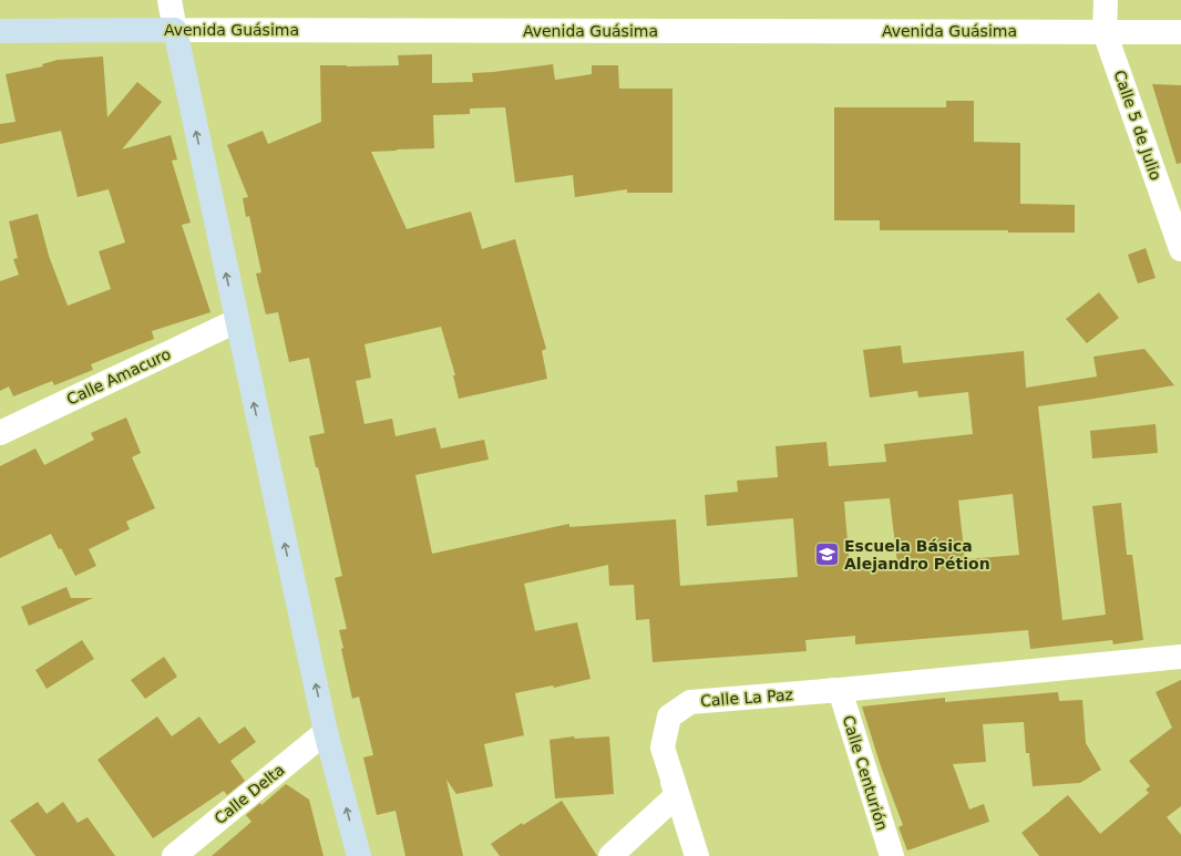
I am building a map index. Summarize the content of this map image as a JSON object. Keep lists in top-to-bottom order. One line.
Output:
{"streets":{"main road":["Avenida Guásima"],"street":["Calle 5 de Julio","Calle Amacuro","Calle La Paz","Calle Centurión","Calle Delta"]},"crossings":[["Avenida Guásima","Calle 5 de Julio"],["Calle La Paz","Calle Centurión"]],"places":{"school or university":["Escuela Básica Alejandro Pétion"]}}
